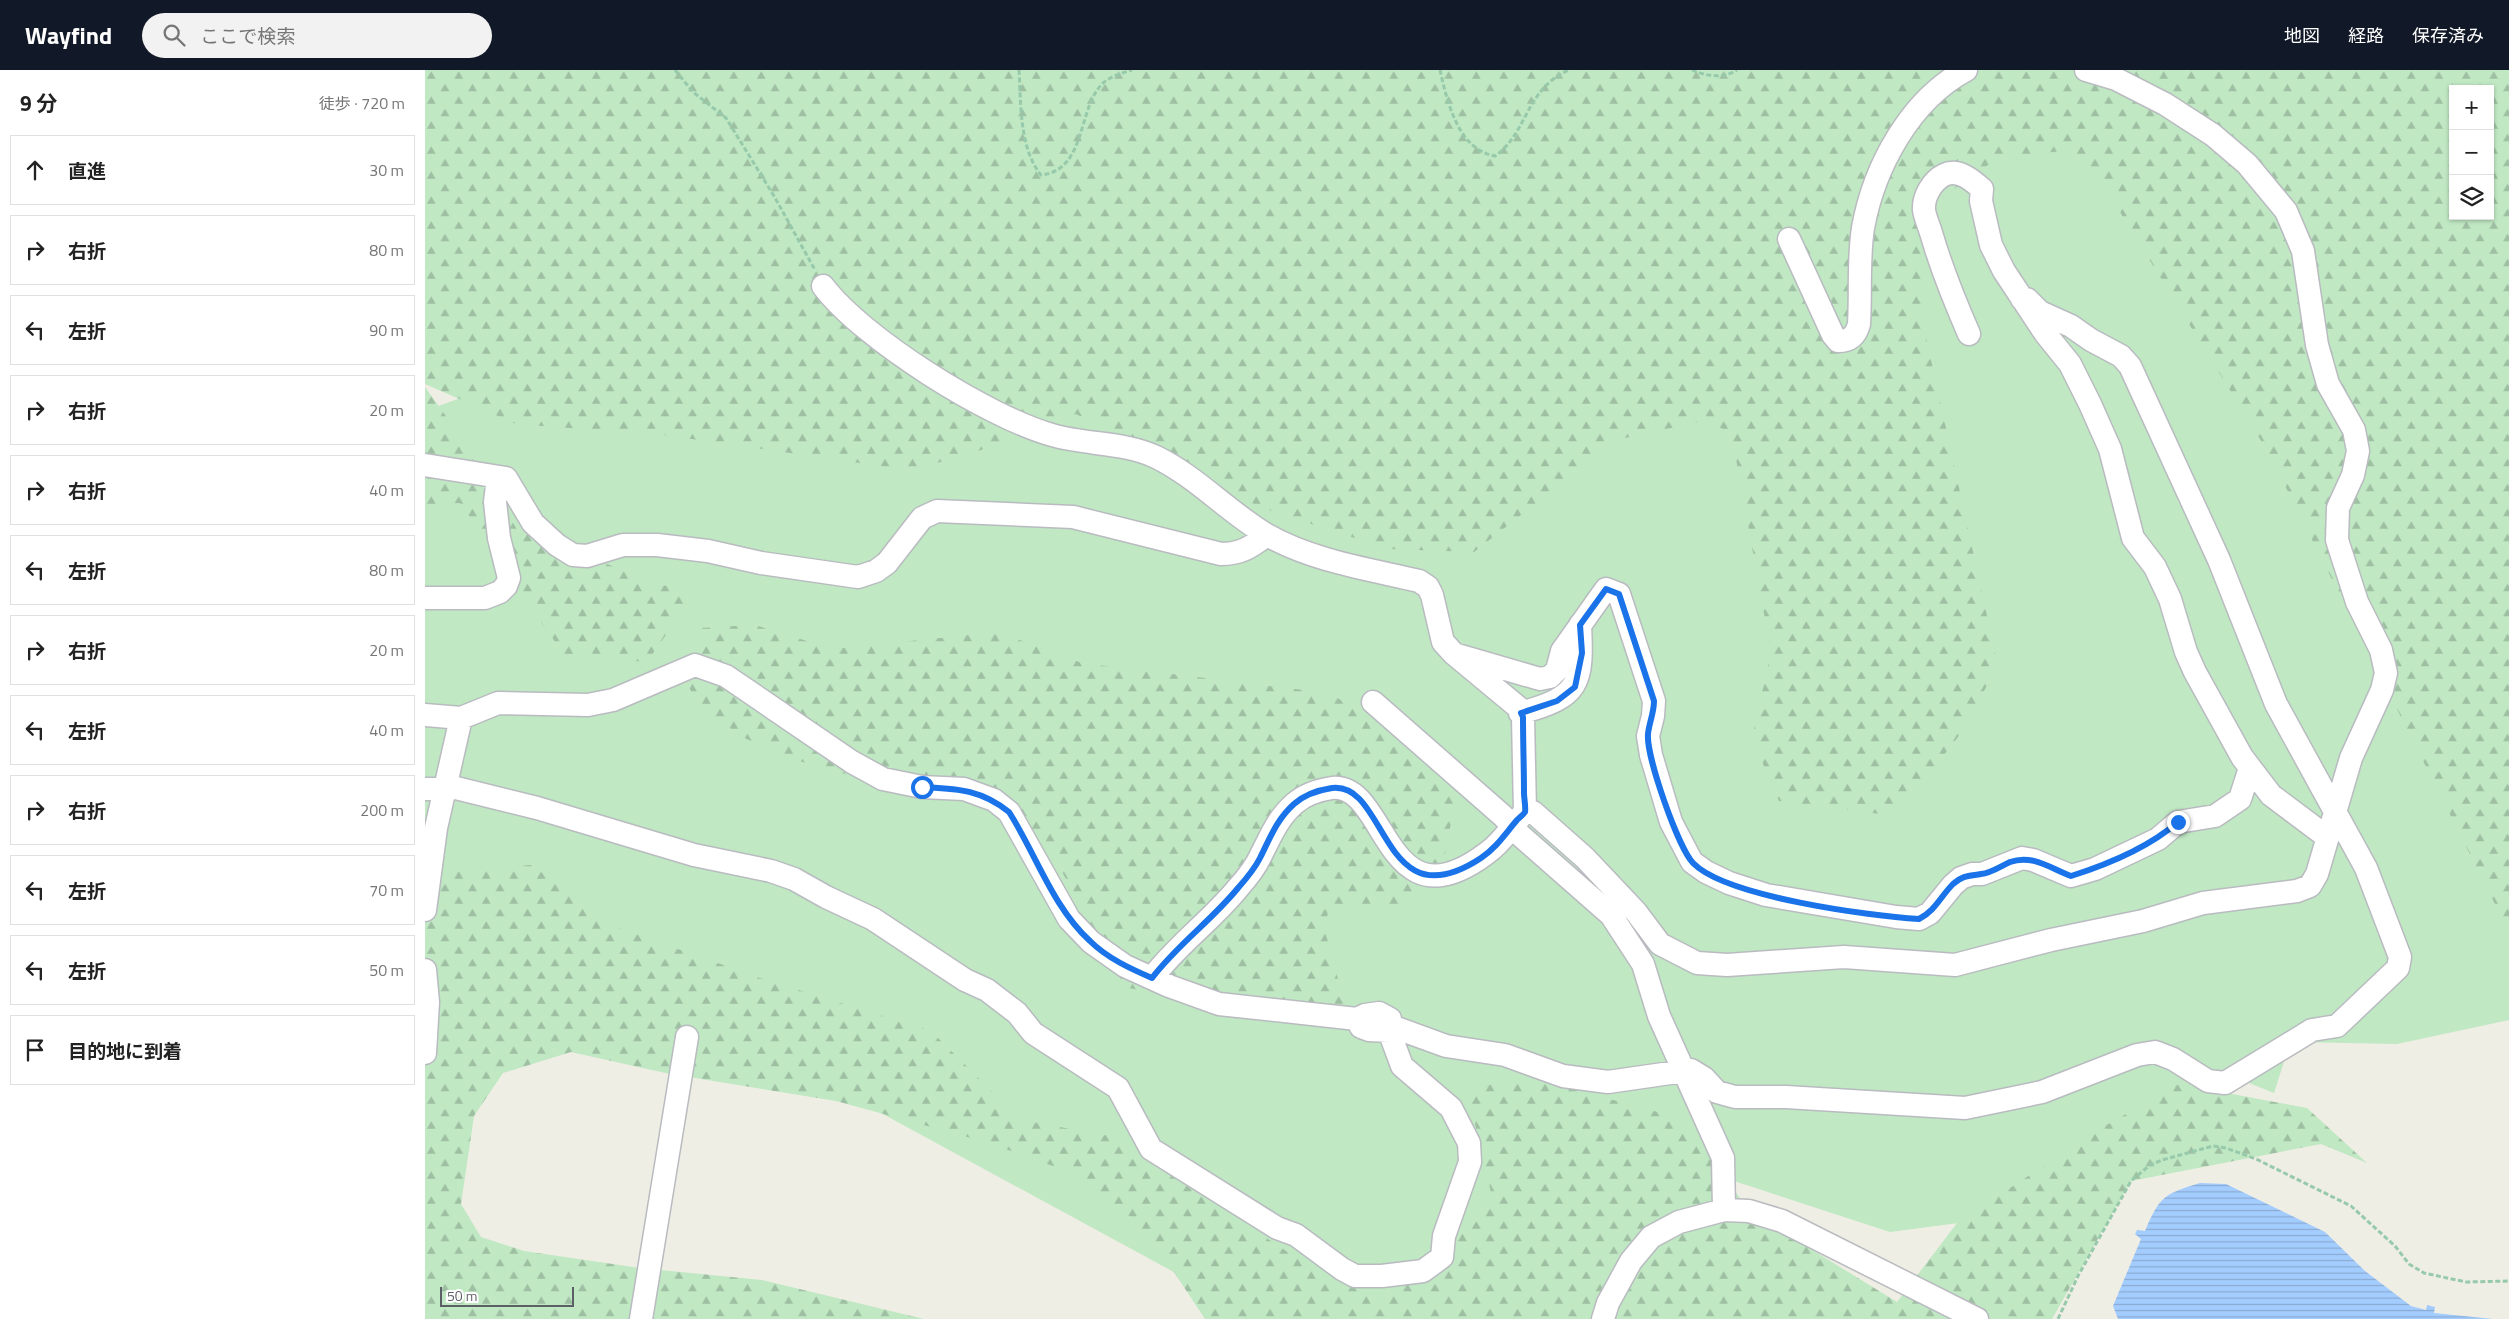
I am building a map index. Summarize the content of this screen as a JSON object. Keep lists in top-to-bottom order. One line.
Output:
{"scale_bar":"50 m","page":{"header":"Wayfind","search":"ここで検索","nav":["地図","経路","保存済み"],"heading":["9 分","徒歩 · 720 m"],"map_buttons":["+","−"],"list":[["直進","30 m"],["右折","80 m"],["左折","90 m"],["右折","20 m"],["右折","40 m"],["左折","80 m"],["右折","20 m"],["左折","40 m"],["右折","200 m"],["左折","70 m"],["左折","50 m"],"目的地に到着"],"scale":"50 m"}}
